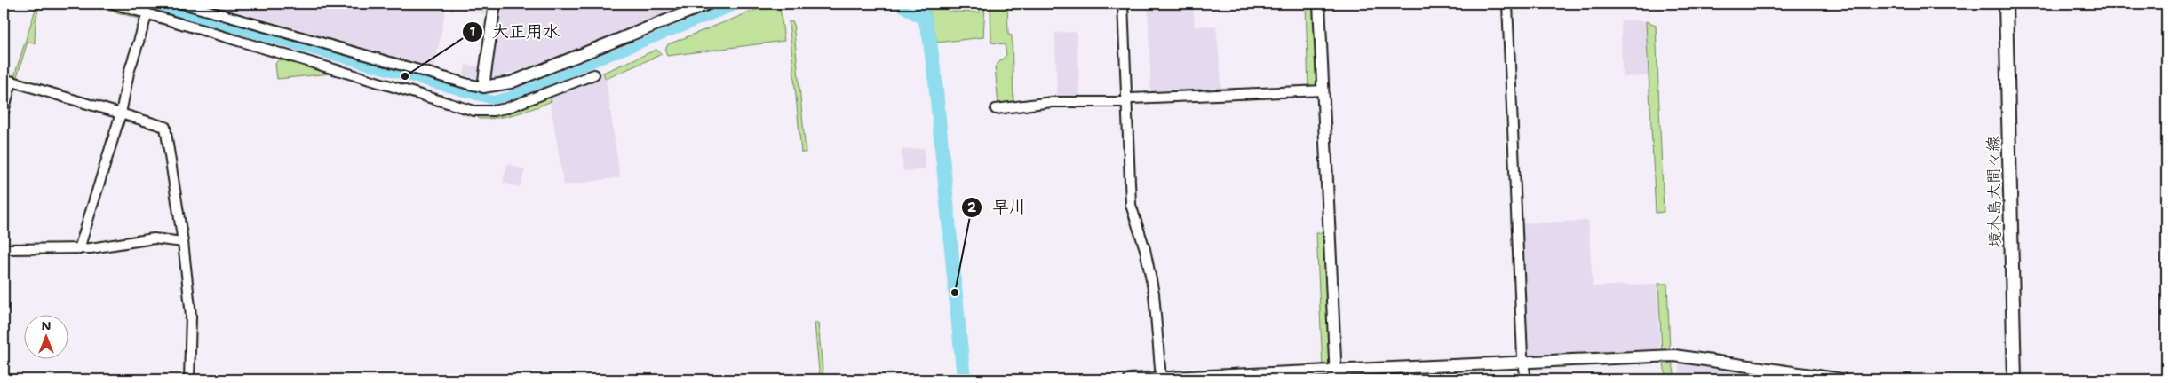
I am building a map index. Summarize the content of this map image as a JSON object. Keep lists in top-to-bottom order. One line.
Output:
{"streets":{"main road":["境木島大間々線"]},"places":["大正用水","早川"],"north":"top"}
